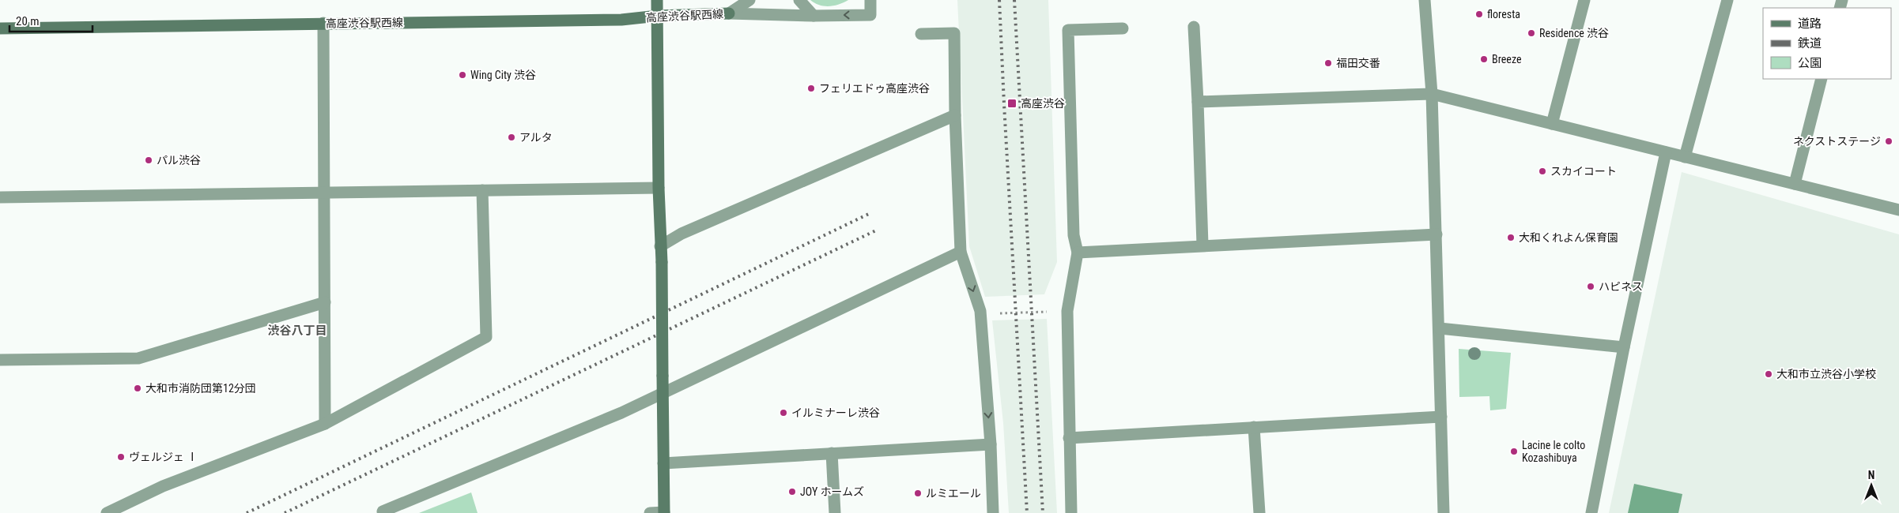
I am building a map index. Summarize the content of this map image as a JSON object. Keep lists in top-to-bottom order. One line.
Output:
{"streets":{"street":["高座渋谷駅西線"]},"districts":["渋谷八丁目"],"places":{"other":["floresta","Residence 渋谷","Breeze","福田交番","Wing City 渋谷","フェリエドゥ高座渋谷","アルタ","ネクストステージ","パル渋谷","スカイコート","大和くれよん保育園","ハピネス","大和市立渋谷小学校","大和市消防団第12分団","イルミナーレ渋谷","Lacine le colto Kozashibuya","ヴェルジェ Ⅰ","JOY ホームズ","ルミエール"],"transit":["高座渋谷"]},"legend":["道路","鉄道","公園"],"scale_bar":"20 m","north":"top"}
